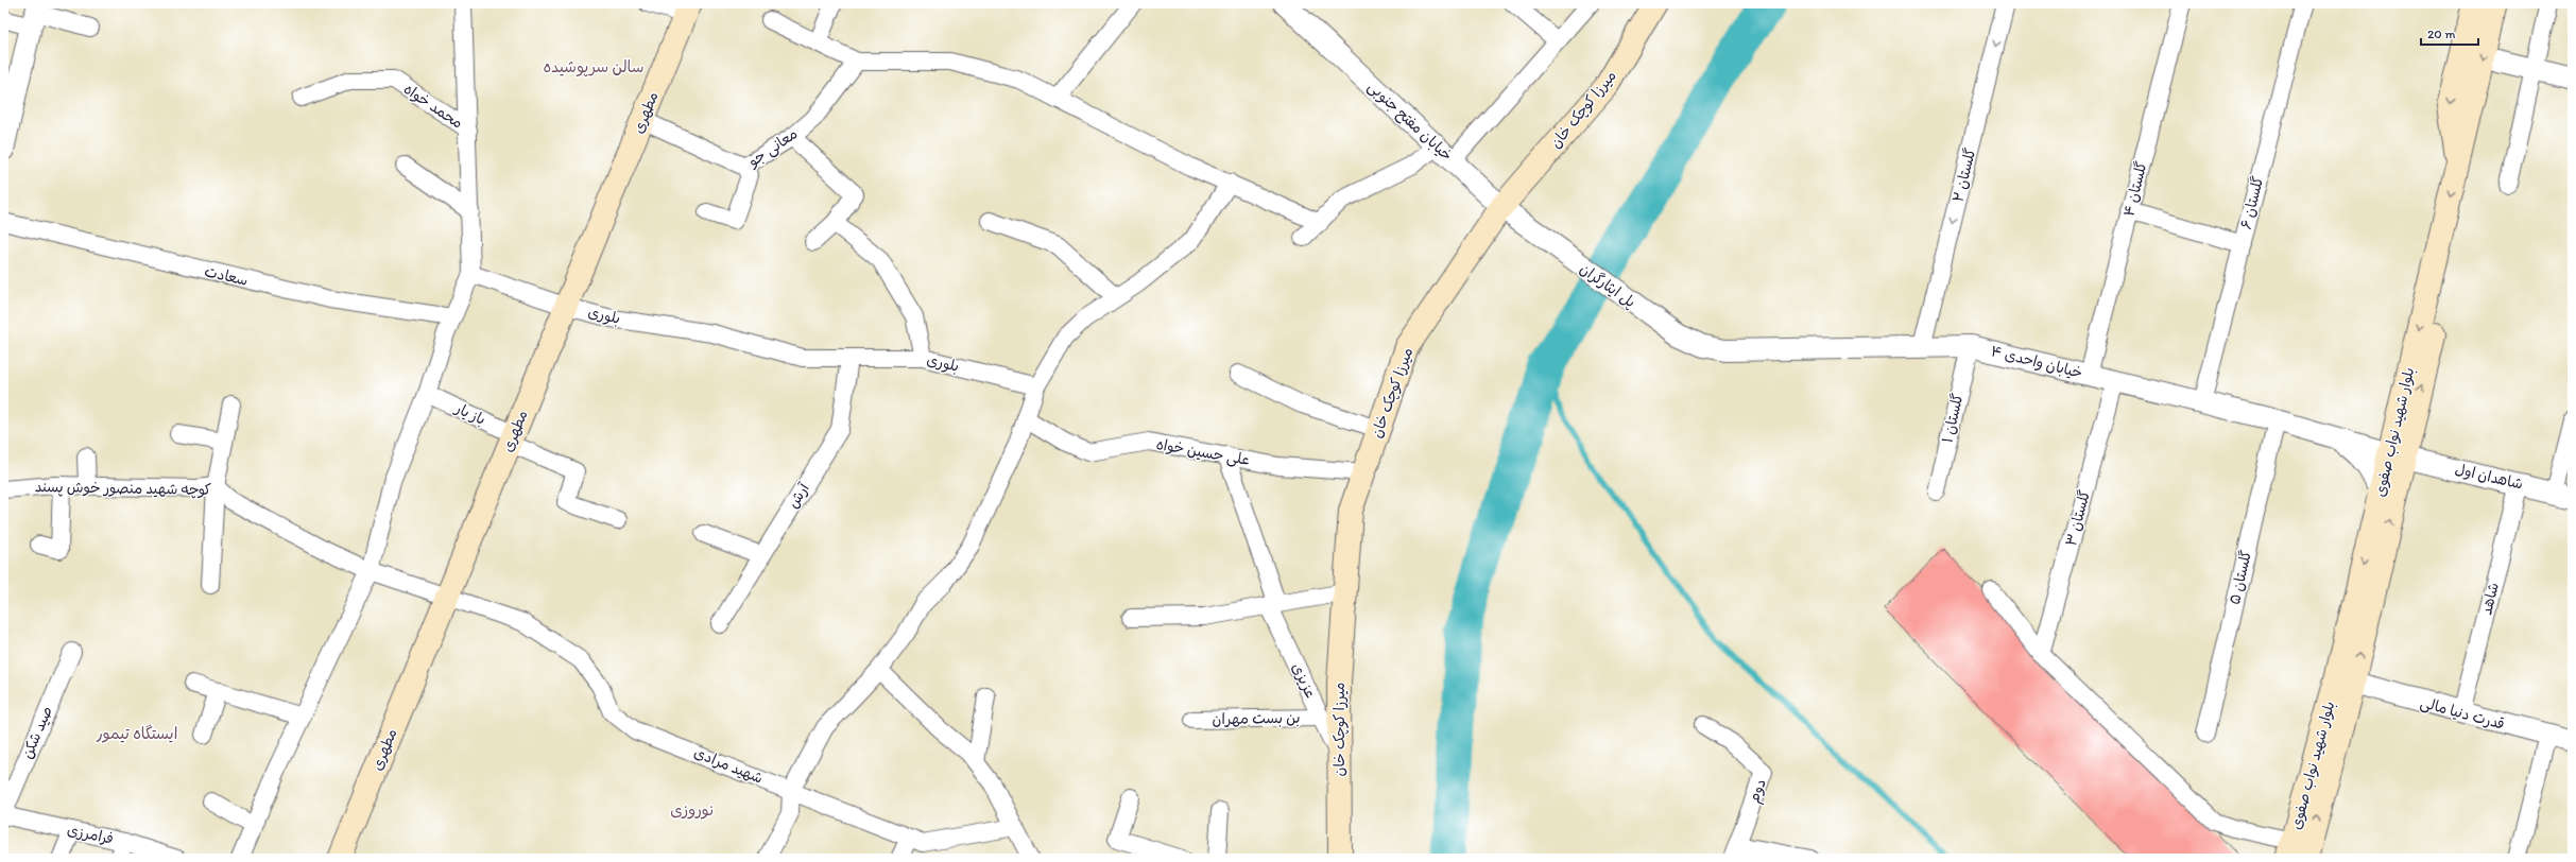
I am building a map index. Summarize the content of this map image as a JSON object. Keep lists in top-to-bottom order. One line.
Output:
{"streets":{"main road":["میرزا کوچک خان","مطهری","بلوار شهید نواب صفوی"],"street":["محمد خواه","خیابان مفتح جنوبی","معانی جو","گلستان ۲","گلستان ۴","گلستان ۶","سعادت","پل ایثارگران","بلوری","خیابان واحدی ۴","باز یار","گلستان ۱","علی حسین خواه","شاهدان اول","کوچه شهید منصور خوش پسند","آرش","گلستان ۳","گلستان ۵","شاهد","عزیزی","قدرت دنیا مالی","بن بست مهران","صید شکن","شهید مرادی","دوم","فرامرزی"]},"crossings":[["میرزا کوچک خان","خیابان مفتح جنوبی"],["میرزا کوچک خان","علی حسین خواه"],["میرزا کوچک خان","عزیزی"],["مطهری","معانی جو"],["مطهری","بلوری"],["مطهری","باز یار"],["مطهری","کوچه شهید منصور خوش پسند"],["مطهری","شهید مرادی"],["خیابان مفتح جنوبی","پل ایثارگران"],["گلستان ۲","خیابان واحدی ۴"],["گلستان ۴","خیابان واحدی ۴"],["گلستان ۶","خیابان واحدی ۴"],["پل ایثارگران","خیابان واحدی ۴"],["بلوری","آرش"],["خیابان واحدی ۴","گلستان ۱"],["خیابان واحدی ۴","بلوار شهید نواب صفوی"],["خیابان واحدی ۴","شاهدان اول"],["خیابان واحدی ۴","گلستان ۳"],["خیابان واحدی ۴","گلستان ۵"],["بلوار شهید نواب صفوی","شاهدان اول"],["بلوار شهید نواب صفوی","قدرت دنیا مالی"],["علی حسین خواه","عزیزی"],["شاهدان اول","شاهد"],["کوچه شهید منصور خوش پسند","شهید مرادی"],["شاهد","قدرت دنیا مالی"],["عزیزی","بن بست مهران"],["صید شکن","فرامرزی"]],"one_way":["گلستان ۲"],"districts":["سالن سرپوشیده","ایستگاه تیمور","نوروزی"],"scale_bar":"20 m"}
